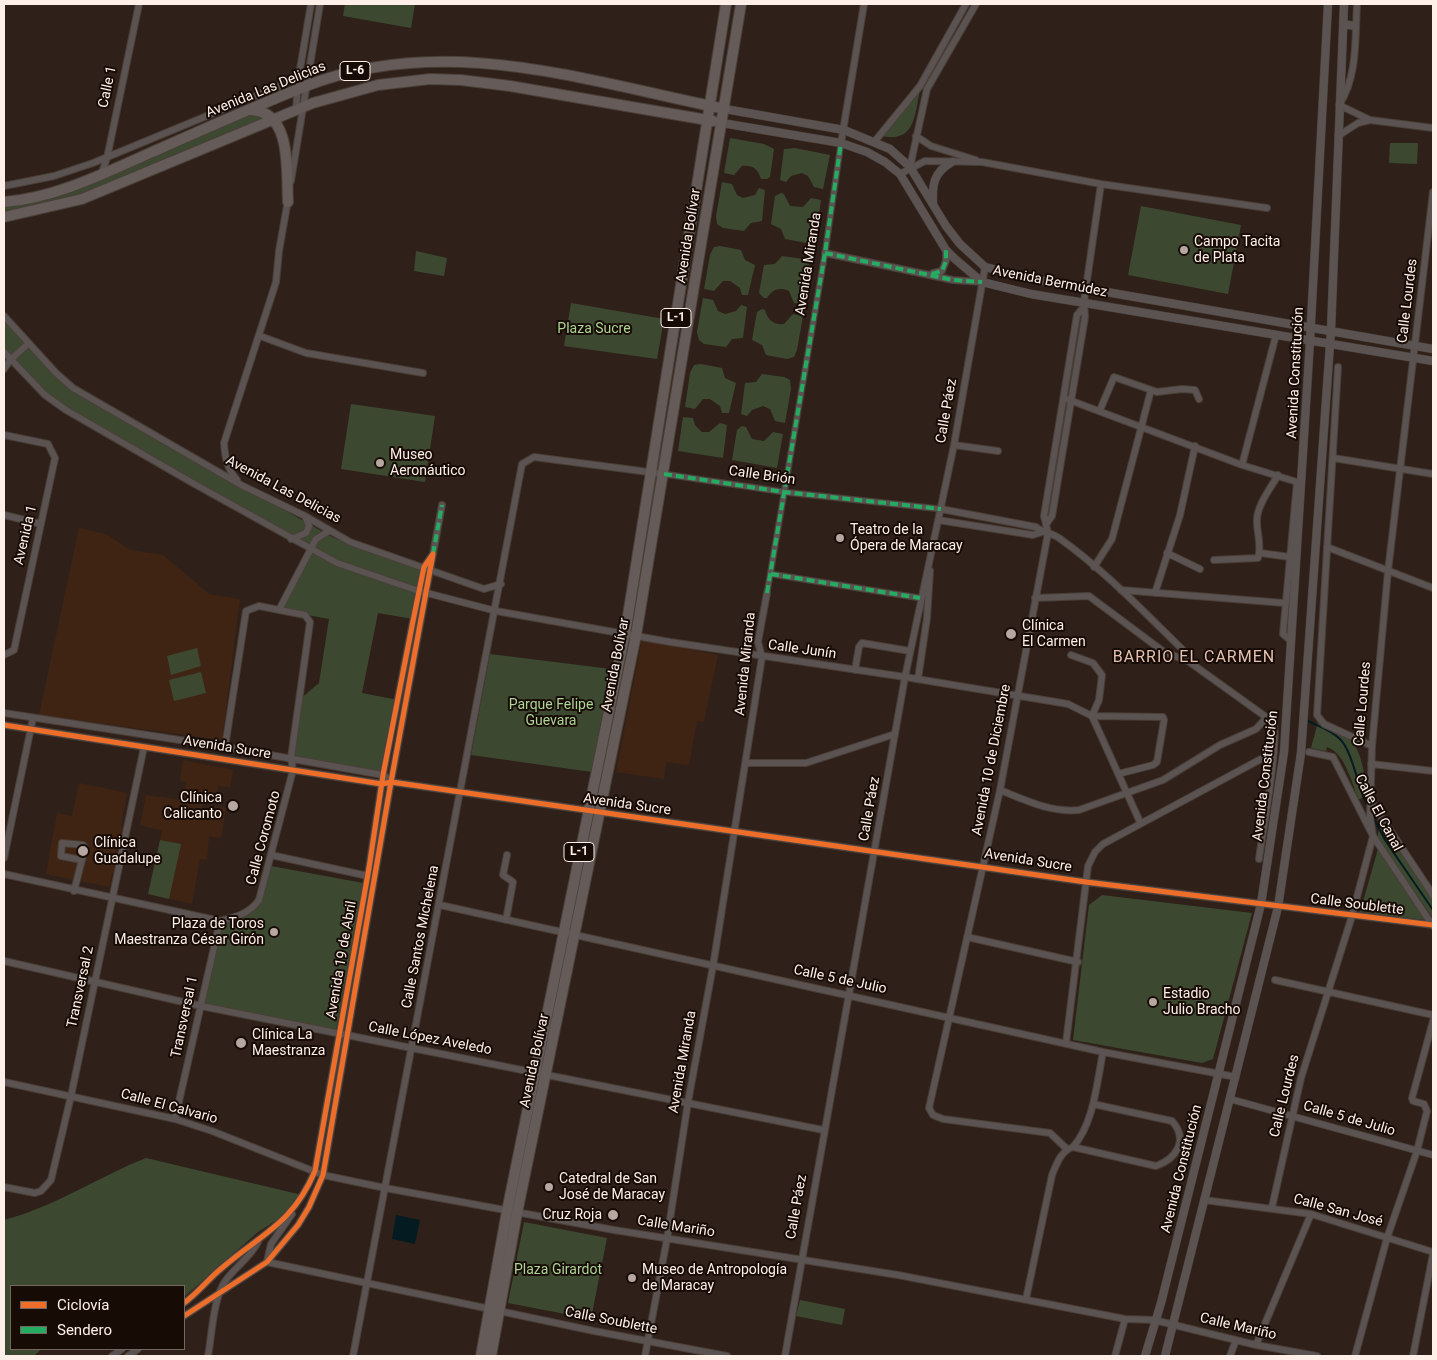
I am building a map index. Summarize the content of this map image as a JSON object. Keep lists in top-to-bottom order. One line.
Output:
{"streets":{"main road":["L-6","Avenida Las Delicias","Avenida Bolívar","L-1"],"street":["Calle 1","Avenida Miranda","Avenida Bermúdez","Calle Lourdes","Avenida Constitución","Calle Páez","Calle Brión","Avenida 1","Calle Junín","Avenida Sucre","Avenida 10 de Diciembre","Calle El Canal","Calle Coromoto","Calle Soublette","Calle Santos Michelena","Avenida 19 de Abril","Calle 5 de Julio","Transversal 2","Transversal 1","Calle López Aveledo","Calle El Calvario","Calle San José","Calle Mariño"]},"crossings":[["L-6","Avenida Bolívar"],["L-6","Avenida Bermúdez"],["Calle 1","Avenida Las Delicias"],["Avenida Las Delicias","Avenida Bolívar"],["Avenida Las Delicias","Avenida Bermúdez"],["Avenida Las Delicias","Calle Brión"],["Avenida Las Delicias","Avenida 19 de Abril"],["Avenida Bolívar","Avenida Bermúdez"],["Avenida Bolívar","Calle Brión"],["Avenida Bolívar","Calle Junín"],["Avenida Bolívar","Avenida Sucre"],["Avenida Bolívar","Calle Soublette"],["Avenida Bolívar","Calle 5 de Julio"],["Avenida Bolívar","Calle López Aveledo"],["Avenida Bolívar","Calle Mariño"],["Avenida Miranda","Avenida Bermúdez"],["Avenida Miranda","Calle Brión"],["Avenida Miranda","Calle Junín"],["Avenida Miranda","Avenida Sucre"],["Avenida Miranda","Calle Soublette"],["Avenida Miranda","Calle 5 de Julio"],["Avenida Miranda","Calle López Aveledo"],["Avenida Miranda","Calle Mariño"],["Avenida Bermúdez","Calle Lourdes"],["Avenida Bermúdez","Avenida Constitución"],["Avenida Bermúdez","Calle Páez"],["Avenida Bermúdez","Avenida 10 de Diciembre"],["Calle Lourdes","Calle El Canal"],["Calle Lourdes","Calle Soublette"],["Calle Lourdes","Calle 5 de Julio"],["Calle Lourdes","Calle San José"],["Avenida Constitución","Avenida Sucre"],["Avenida Constitución","Calle Soublette"],["Avenida Constitución","Calle 5 de Julio"],["Avenida Constitución","Calle San José"],["Avenida Constitución","Calle Mariño"],["Calle Páez","Calle Brión"],["Calle Páez","Calle Junín"],["Calle Páez","Avenida Sucre"],["Calle Páez","Calle 5 de Julio"],["Calle Páez","Calle López Aveledo"],["Calle Páez","Calle Mariño"],["Calle Brión","Calle Junín"],["Calle Brión","Avenida 10 de Diciembre"],["Calle Brión","Calle Santos Michelena"],["Calle Junín","Avenida 10 de Diciembre"],["Calle Junín","Calle Santos Michelena"],["Avenida Sucre","Avenida 10 de Diciembre"],["Avenida Sucre","Calle Coromoto"],["Avenida Sucre","Calle Soublette"],["Avenida Sucre","Calle Santos Michelena"],["Avenida Sucre","Avenida 19 de Abril"],["Avenida Sucre","Transversal 2"],["Avenida 10 de Diciembre","Calle 5 de Julio"],["Calle El Canal","Calle Soublette"],["Calle Coromoto","Transversal 2"],["Calle Coromoto","Transversal 1"],["Calle Soublette","Calle Santos Michelena"],["Calle Soublette","Avenida 19 de Abril"],["Calle Santos Michelena","Calle 5 de Julio"],["Calle Santos Michelena","Calle López Aveledo"],["Calle Santos Michelena","Calle Mariño"],["Avenida 19 de Abril","Calle López Aveledo"],["Avenida 19 de Abril","Calle El Calvario"],["Avenida 19 de Abril","Calle Mariño"],["Transversal 2","Calle López Aveledo"],["Transversal 2","Calle El Calvario"],["Transversal 1","Calle López Aveledo"],["Transversal 1","Calle El Calvario"],["Calle El Calvario","Calle Mariño"]],"districts":["BARRIO EL CARMEN"],"parks":["Plaza Sucre","Parque Felipe Guevara","Plaza Girardot"],"places":["Campo Tacita de Plata","Museo Aeronáutico","Teatro de la Ópera de Maracay","Clínica El Carmen","Clínica Calicanto","Clínica Guadalupe","Plaza de Toros Maestranza César Girón","Estadio Julio Bracho","Clínica La Maestranza","Catedral de San José de Maracay","Cruz Roja","Museo de Antropología de Maracay"],"legend":["Ciclovía","Sendero"]}
